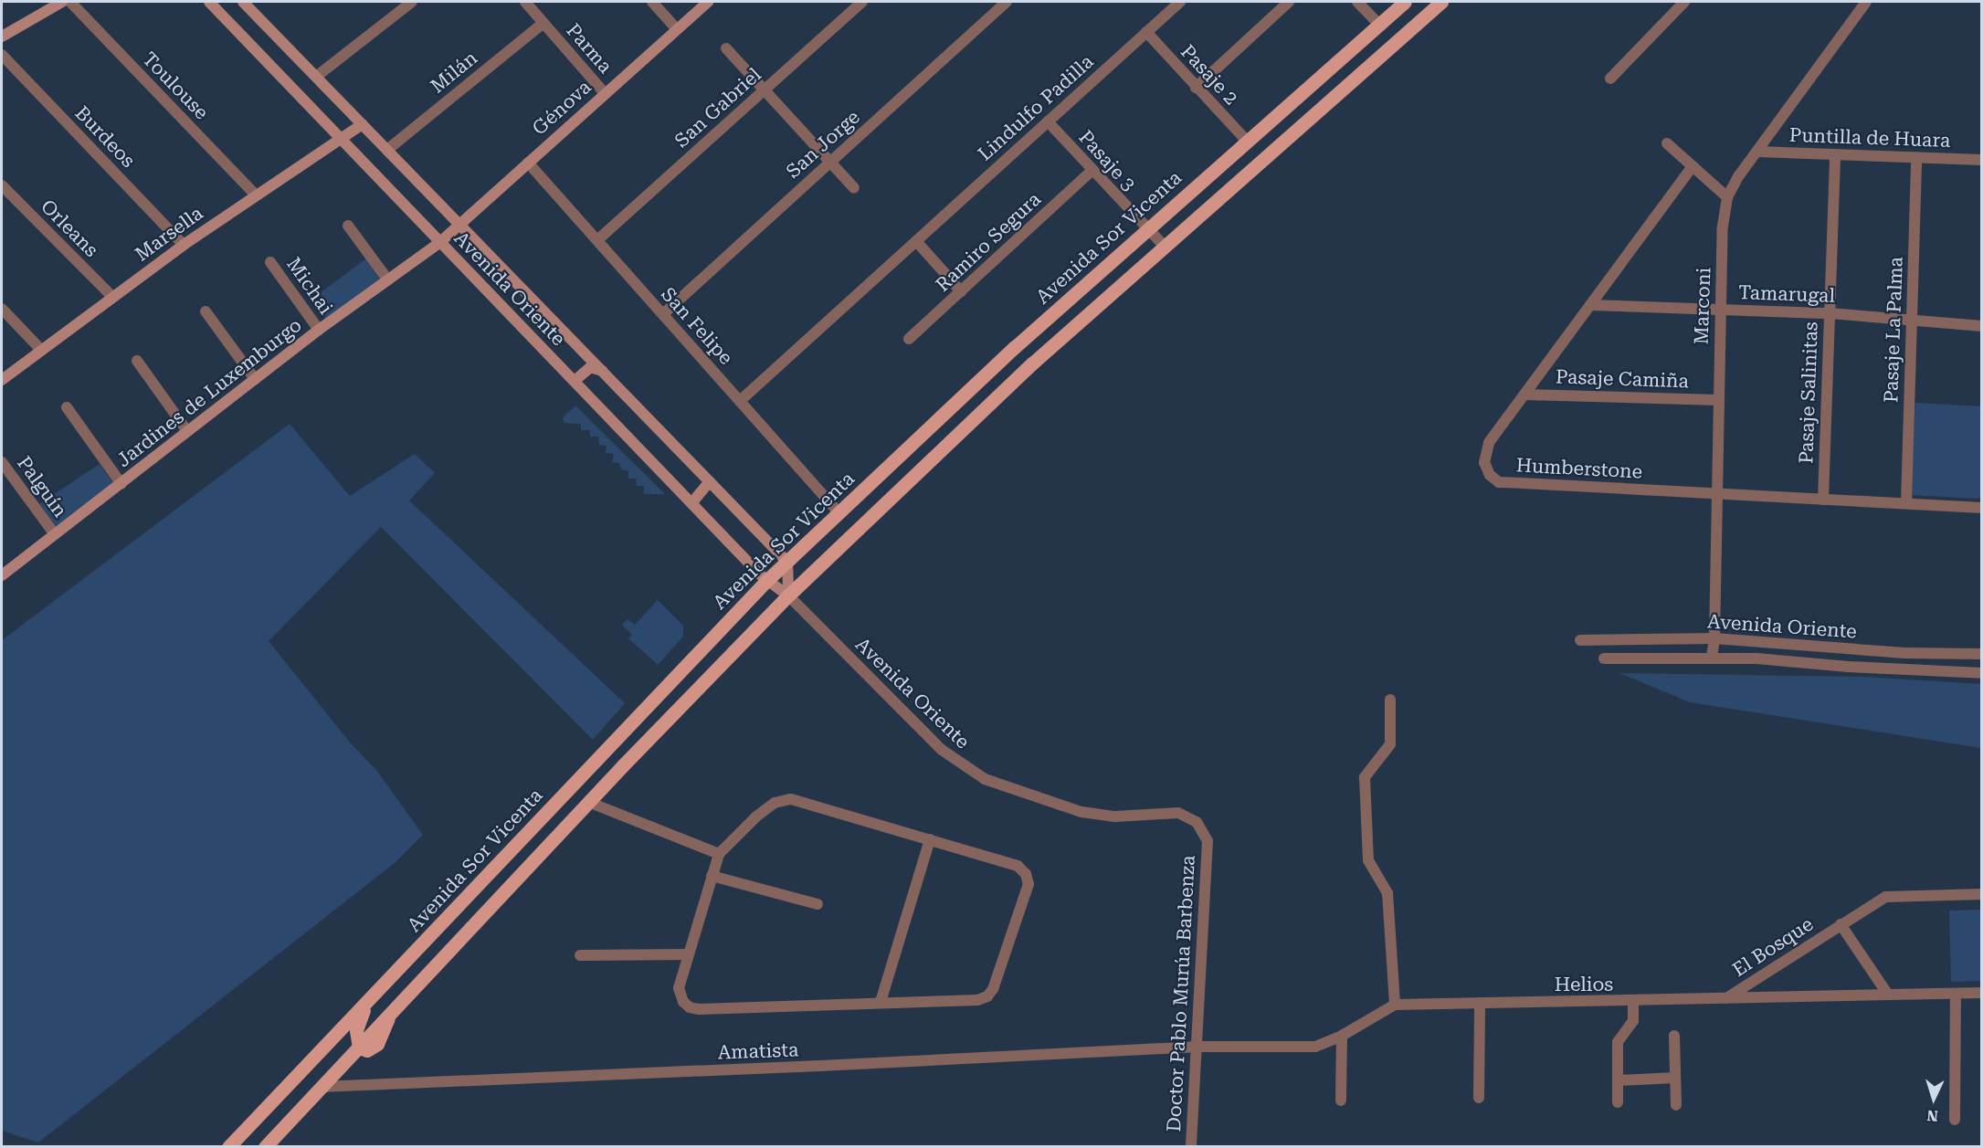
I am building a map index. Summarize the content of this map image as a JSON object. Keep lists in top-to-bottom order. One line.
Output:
{"streets":{"main road":["Génova","Marsella","Avenida Sor Vicenta","Avenida Oriente","Jardines de Luxemburgo"],"street":["Parma","Milán","Pasaje 2","Toulouse","San Gabriel","Lindulfo Padilla","Burdeos","Puntilla de Huara","San Jorge","Pasaje 3","Orleans","Ramiro Segura","Michai","Tamarugal","Marconi","San Felipe","Pasaje La Palma","Pasaje Camiña","Pasaje Salinitas","Humberstone","Palguín","El Bosque","Helios","Doctor Pablo Murúa Barbenza","Amatista"]},"crossings":[["Parma","Milán"],["Parma","Génova"],["Milán","Avenida Oriente"],["Pasaje 2","Lindulfo Padilla"],["Pasaje 2","Avenida Sor Vicenta"],["Toulouse","Marsella"],["Génova","Avenida Oriente"],["Génova","San Felipe"],["Génova","Jardines de Luxemburgo"],["San Gabriel","San Felipe"],["Lindulfo Padilla","Pasaje 3"],["Lindulfo Padilla","San Felipe"],["Burdeos","Marsella"],["Puntilla de Huara","Marconi"],["Puntilla de Huara","Pasaje La Palma"],["Puntilla de Huara","Pasaje Salinitas"],["San Jorge","San Felipe"],["Pasaje 3","Avenida Sor Vicenta"],["Pasaje 3","Ramiro Segura"],["Orleans","Marsella"],["Marsella","Avenida Oriente"],["Avenida Sor Vicenta","Avenida Oriente"],["Avenida Sor Vicenta","San Felipe"],["Michai","Jardines de Luxemburgo"],["Avenida Oriente","Marconi"],["Avenida Oriente","Jardines de Luxemburgo"],["Avenida Oriente","Doctor Pablo Murúa Barbenza"],["Tamarugal","Marconi"],["Tamarugal","Pasaje La Palma"],["Tamarugal","Pasaje Salinitas"],["Tamarugal","Humberstone"],["Marconi","Pasaje Camiña"],["Marconi","Humberstone"],["Pasaje La Palma","Humberstone"],["Pasaje Camiña","Humberstone"],["Jardines de Luxemburgo","Palguín"],["Pasaje Salinitas","Humberstone"],["El Bosque","Helios"],["Helios","Doctor Pablo Murúa Barbenza"],["Helios","Amatista"],["Doctor Pablo Murúa Barbenza","Amatista"]],"north":"bottom"}
